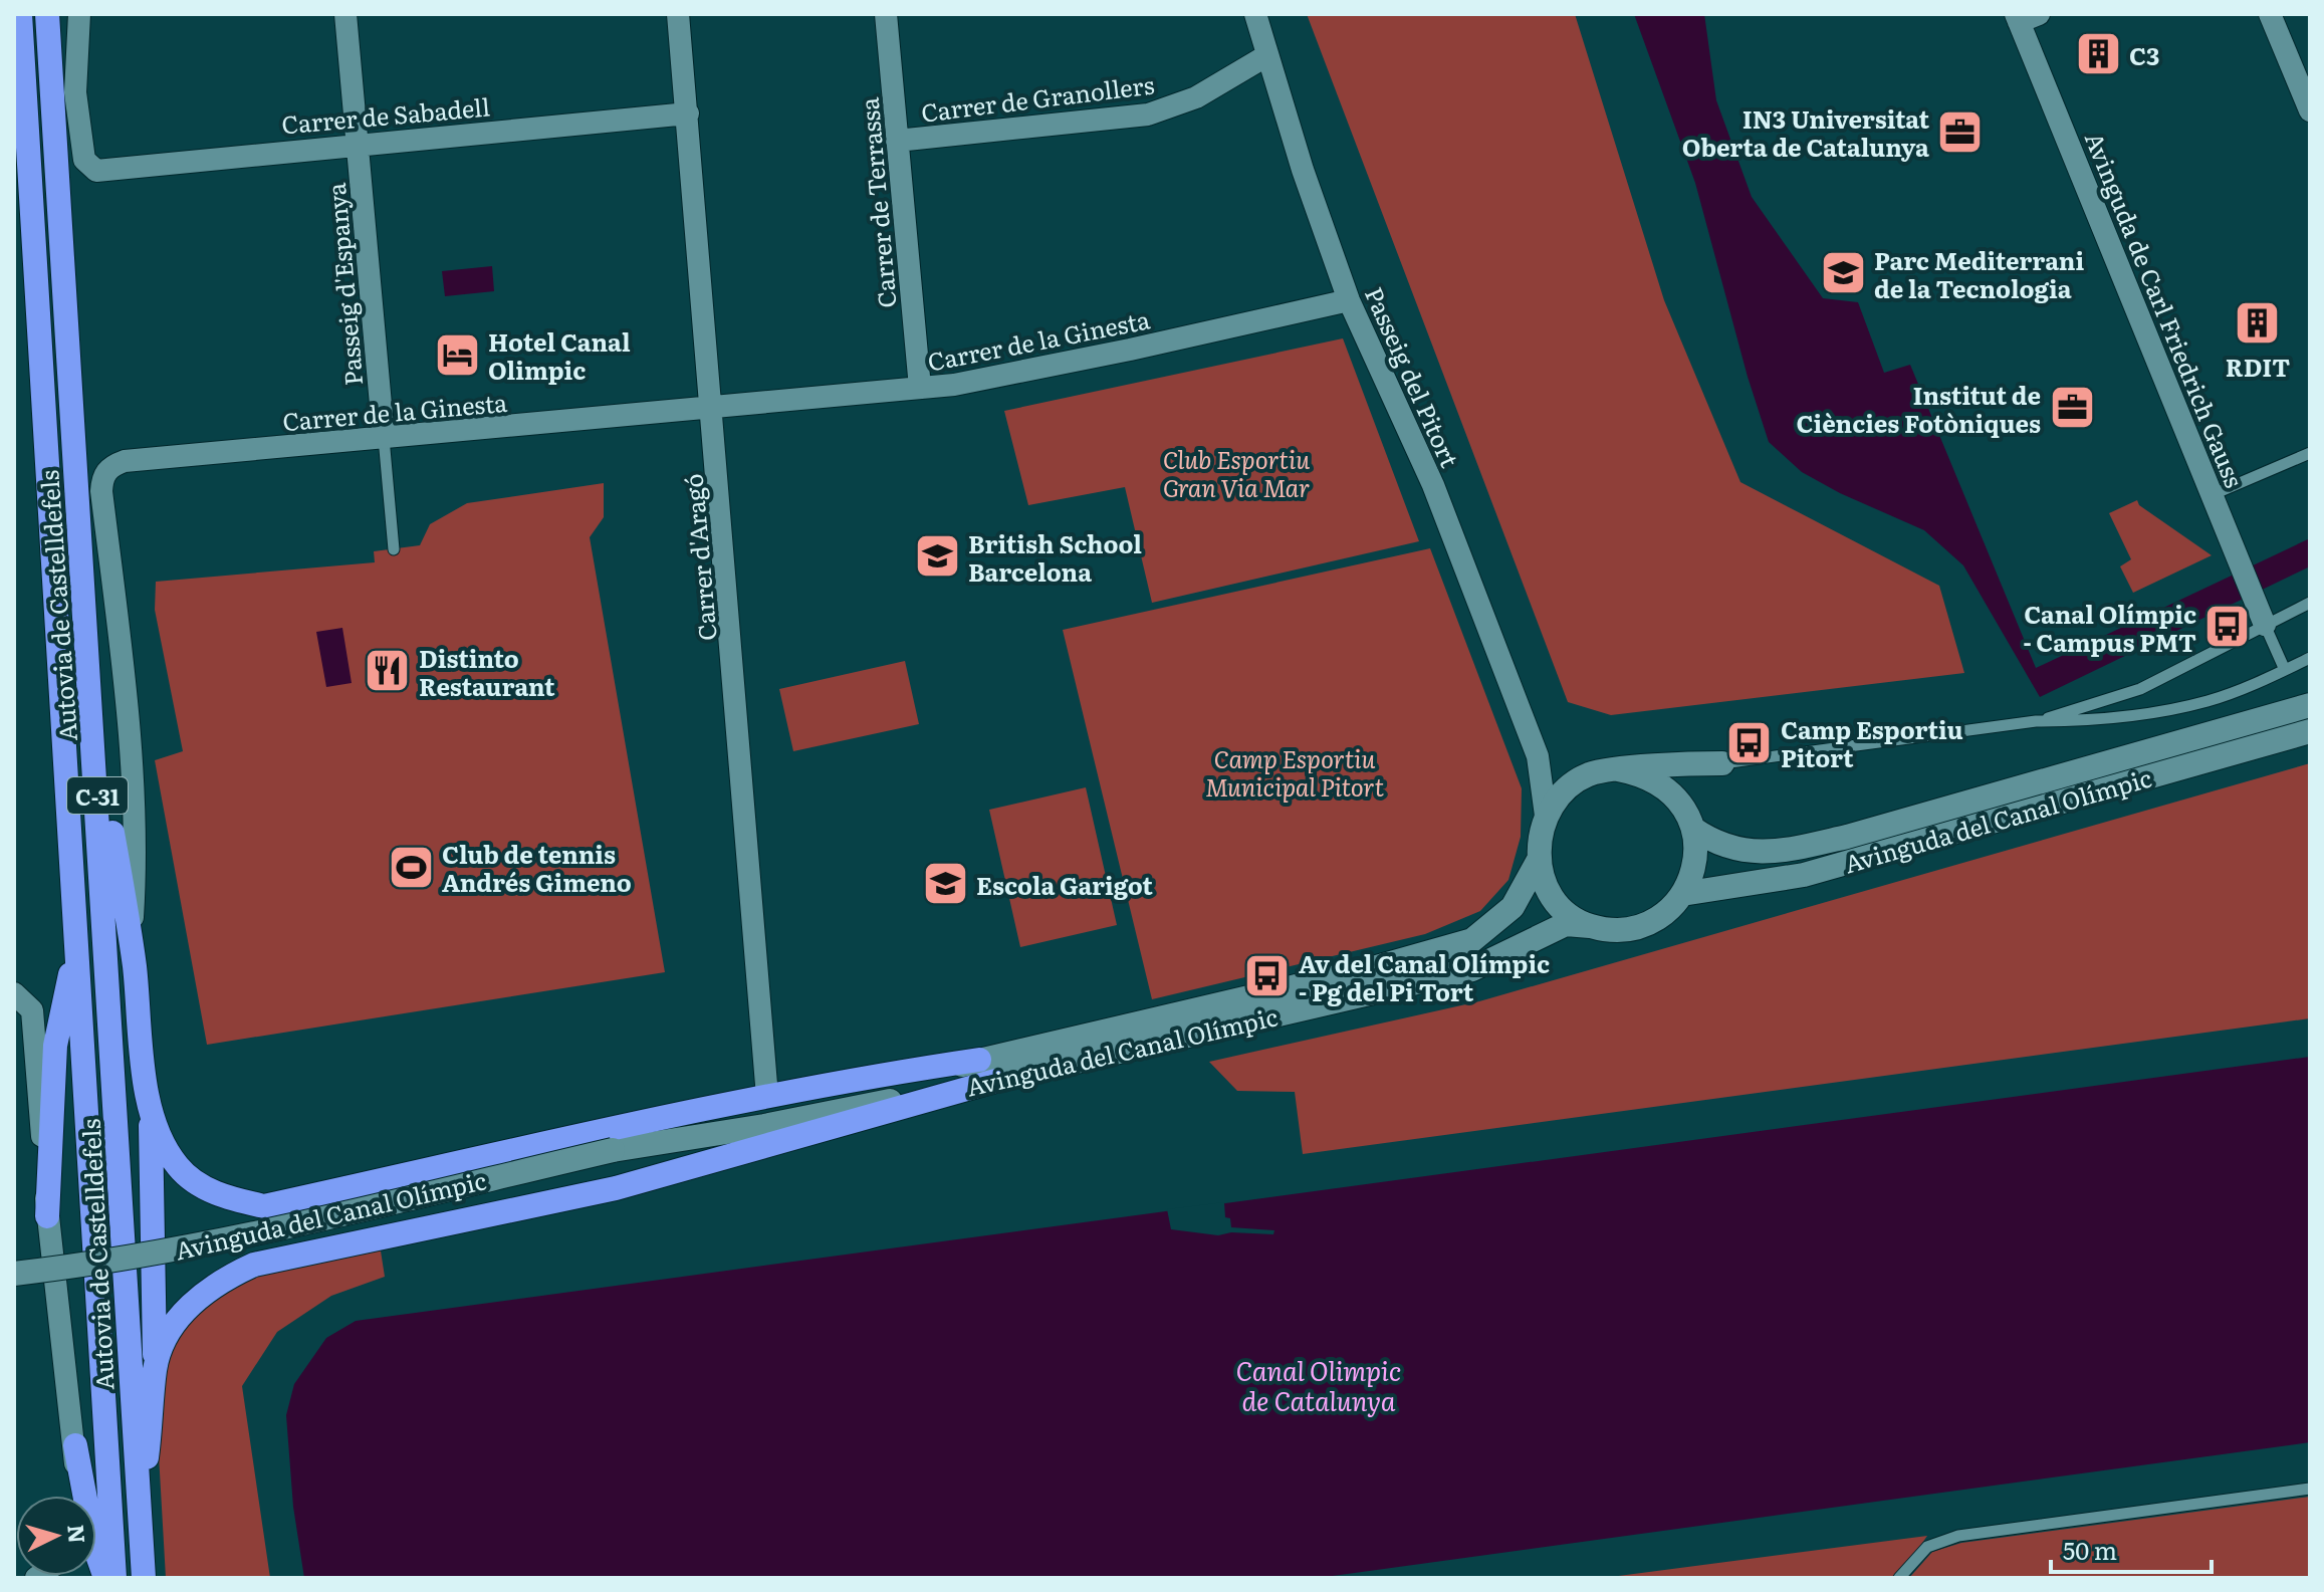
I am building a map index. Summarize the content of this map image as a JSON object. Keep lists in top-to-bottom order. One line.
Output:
{"streets":{"highway":["Autovia de Castelldefels","C-31"],"street":["Carrer de Granollers","Carrer de Sabadell","Carrer de Terrassa","Passeig d'Espanya","Avinguda de Carl Friedrich Gauss","Carrer de la Ginesta","Passeig del Pitort","Carrer d'Aragó","Avinguda del Canal Olímpic"]},"crossings":[["Carrer de Granollers","Carrer de Terrassa"],["Carrer de Granollers","Passeig del Pitort"],["Carrer de Sabadell","Passeig d'Espanya"],["Carrer de Sabadell","Carrer d'Aragó"],["Carrer de Terrassa","Carrer de la Ginesta"],["Passeig d'Espanya","Carrer de la Ginesta"],["Carrer de la Ginesta","Passeig del Pitort"],["Carrer de la Ginesta","Carrer d'Aragó"],["Passeig del Pitort","Avinguda del Canal Olímpic"]],"water":["Canal Olimpic de Catalunya"],"parks":["Club Esportiu Gran Via Mar","Camp Esportiu Municipal Pitort"],"places":{"building":["C3","RDIT"],"office":["IN3 Universitat Oberta de Catalunya","Institut de Ciències Fotòniques"],"school or university":["Parc Mediterrani de la Tecnologia","British School Barcelona","Escola Garigot"],"hotel":["Hotel Canal Olimpic"],"bus stop":["Canal Olímpic - Campus PMT","Camp Esportiu Pitort","Av del Canal Olímpic - Pg del Pi Tort"],"restaurant":["Distinto Restaurant"],"sports":["Club de tennis Andrés Gimeno"]},"scale_bar":"50 m","north":"right"}
